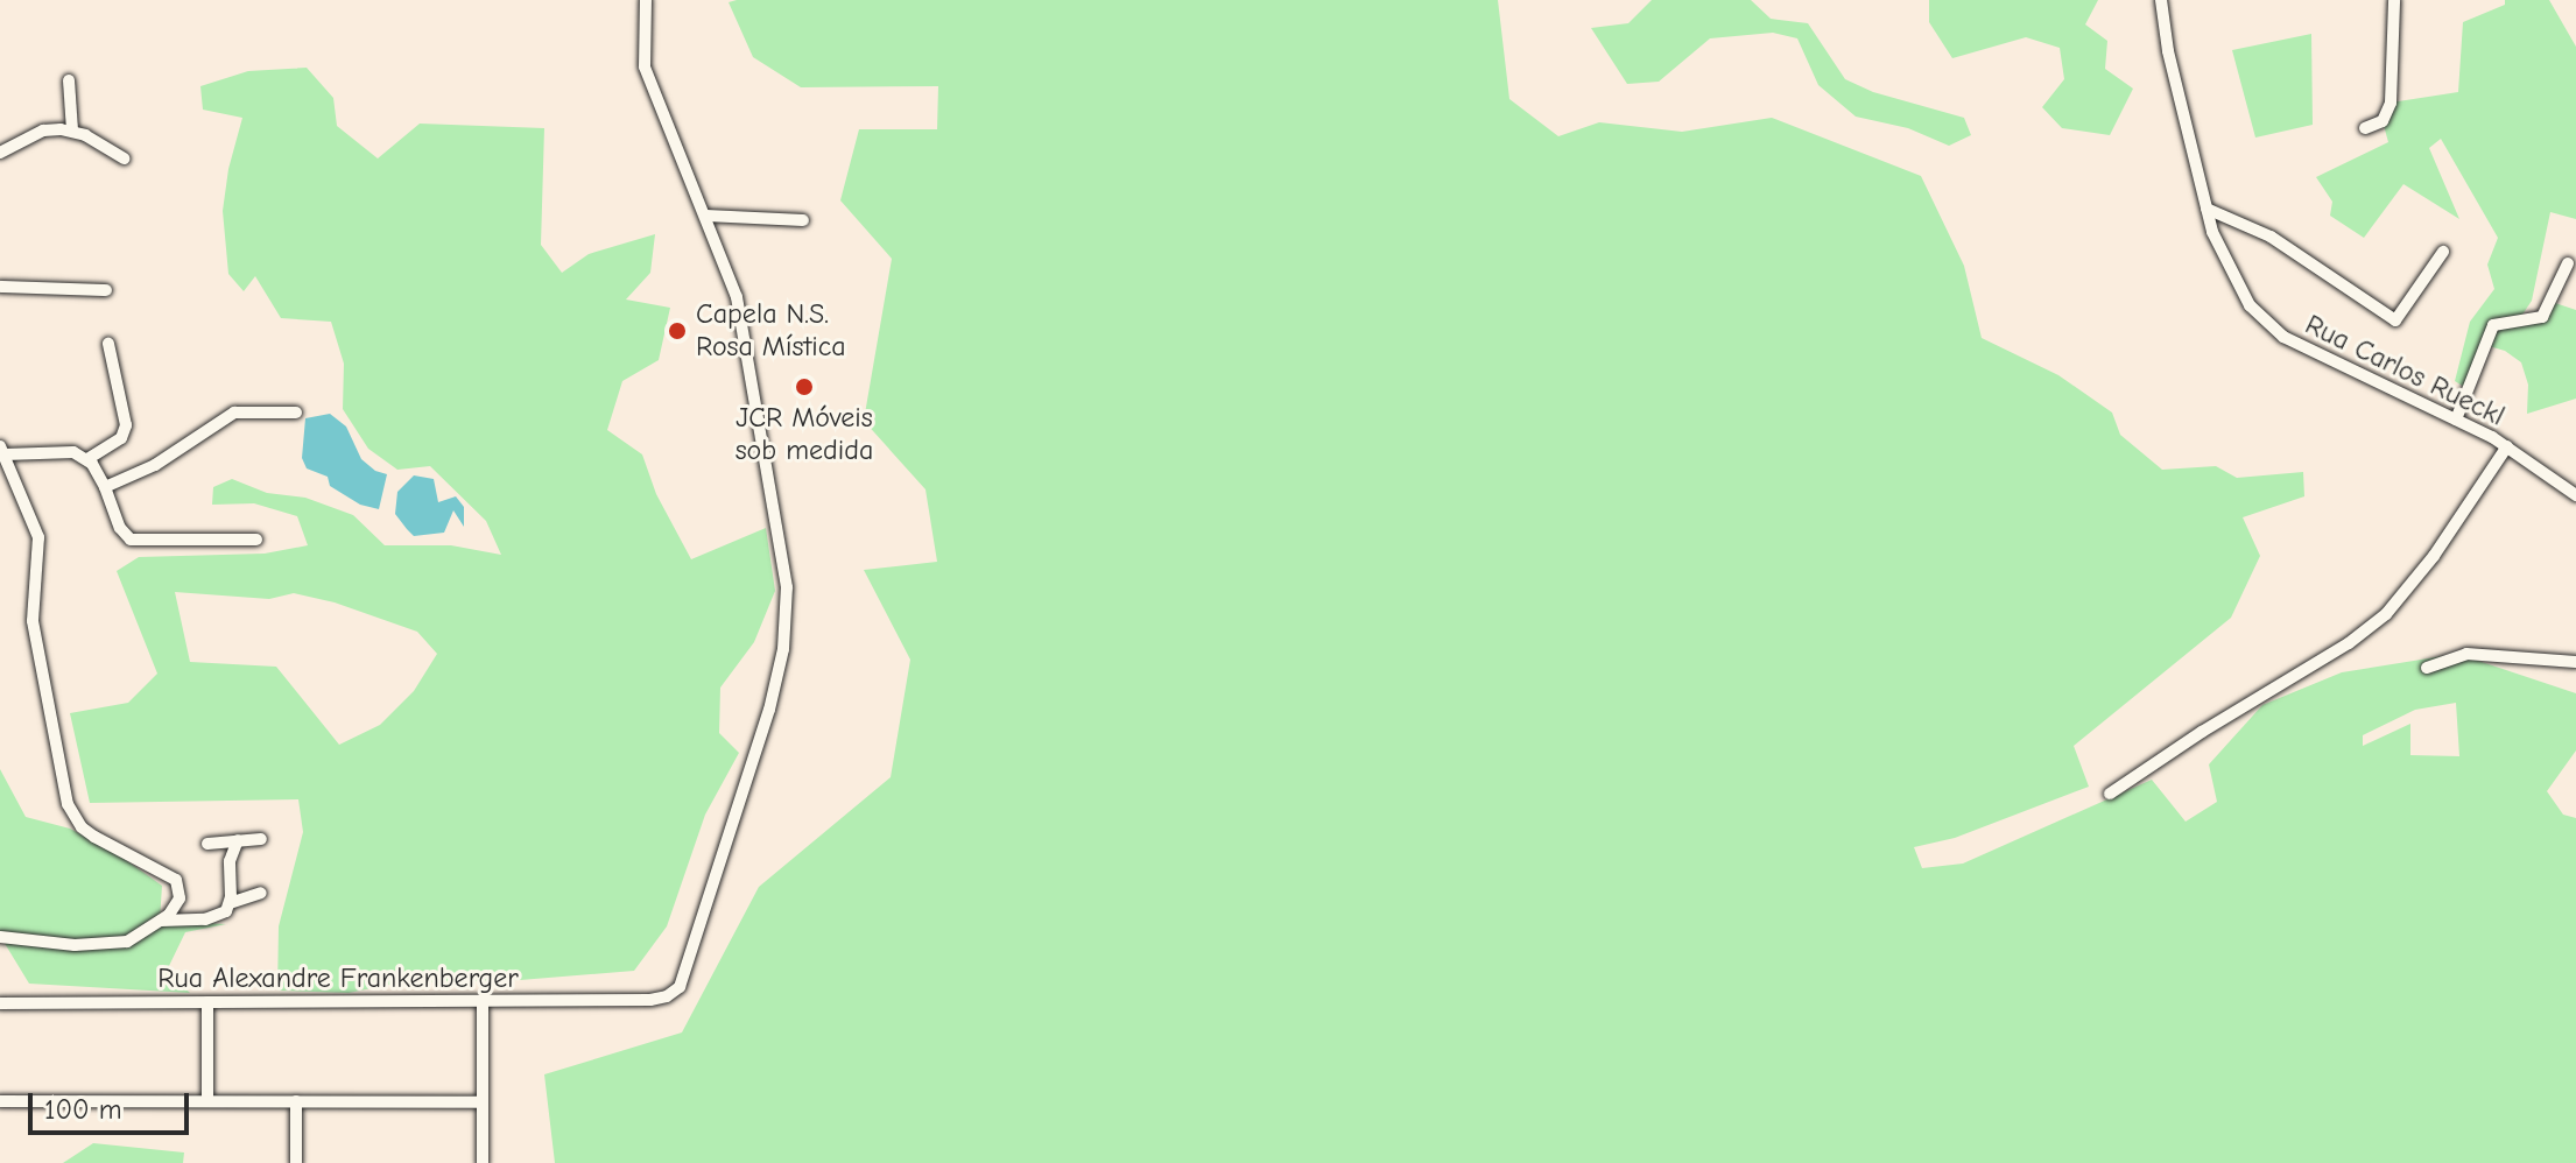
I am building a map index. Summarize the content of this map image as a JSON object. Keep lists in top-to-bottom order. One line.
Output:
{"streets":{"street":["Rua Carlos Rueckl","Rua Alexandre Frankenberger"]},"places":["Capela N.S. Rosa Mística","JCR Móveis sob medida"],"scale_bar":"100 m"}
